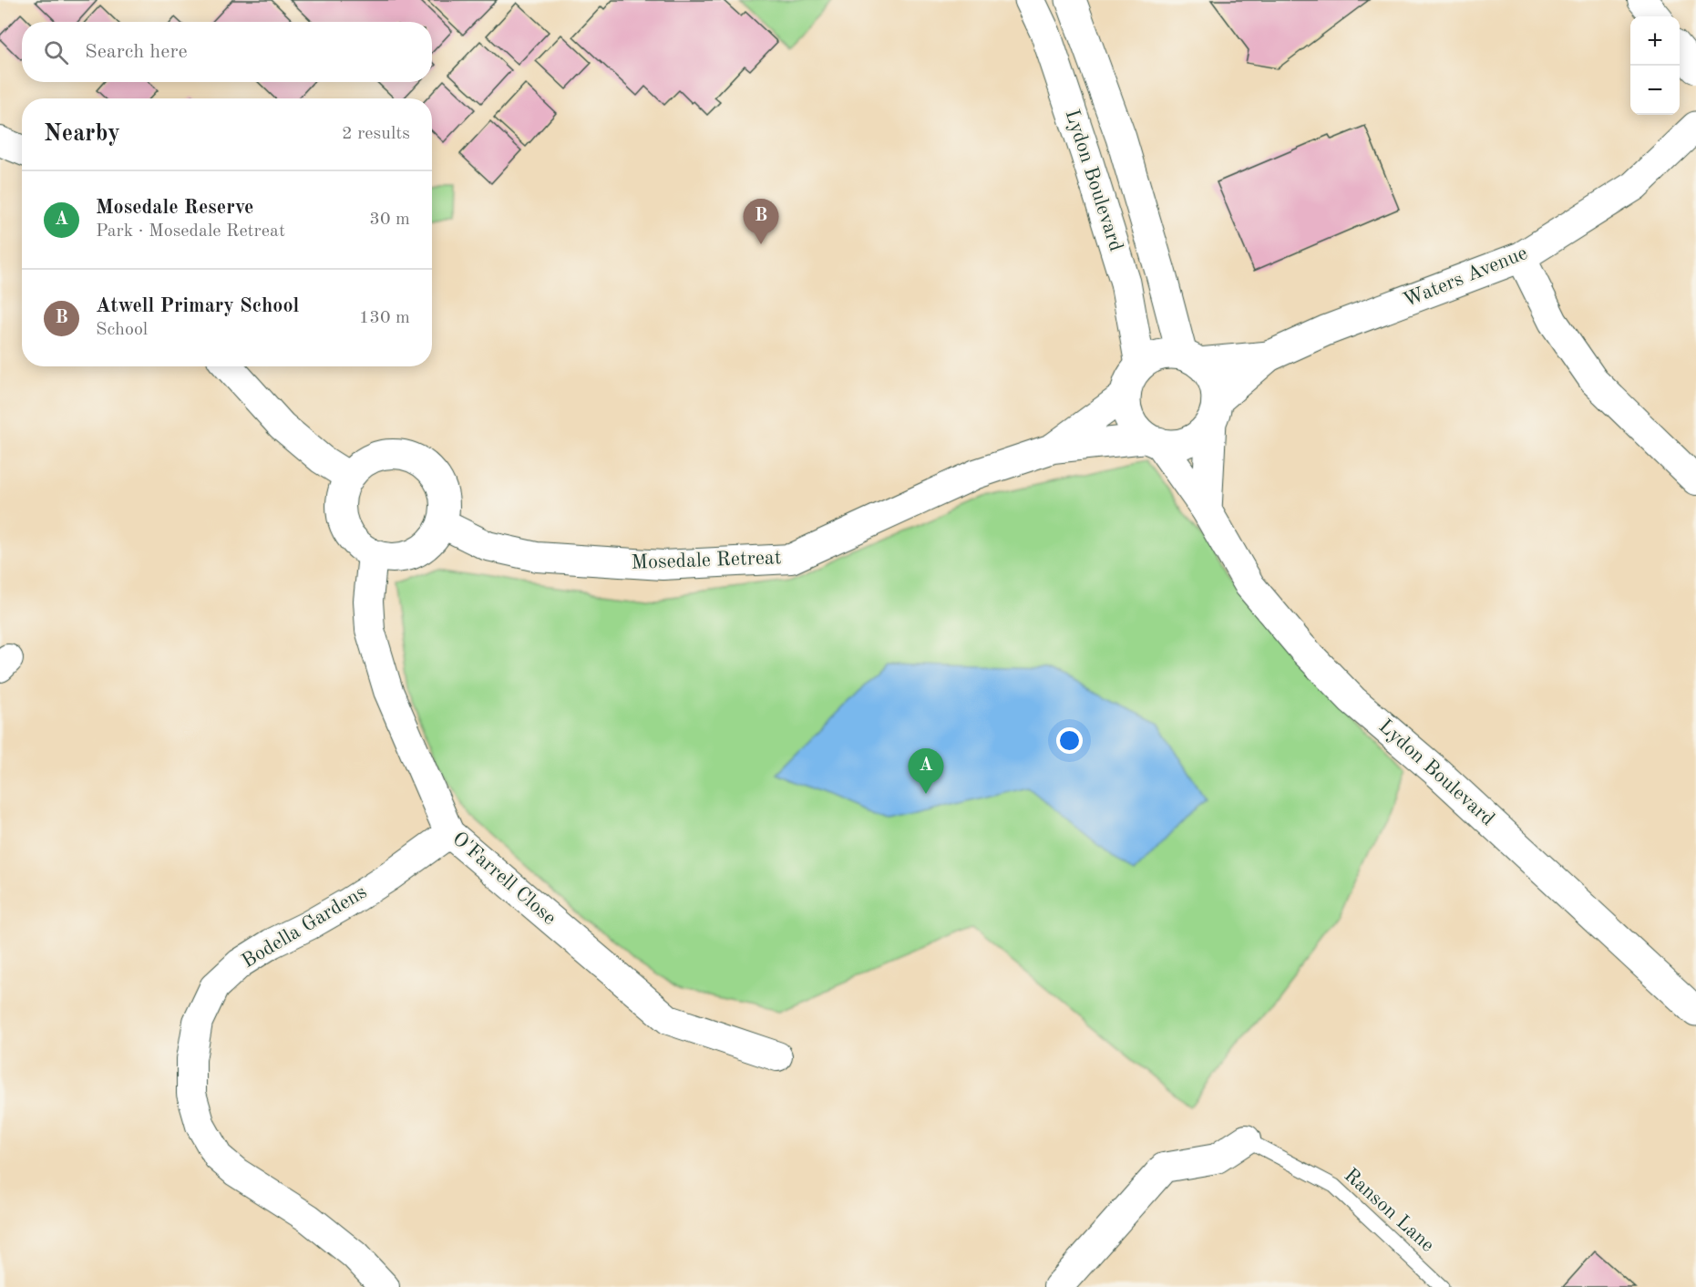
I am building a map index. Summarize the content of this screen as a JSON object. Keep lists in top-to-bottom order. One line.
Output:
{"streets":{"street":["Lydon Boulevard","Waters Avenue","Mosedale Retreat","O'Farrell Close","Bodella Gardens"],"lane":["Ranson Lane"]},"crossings":[["Lydon Boulevard","Waters Avenue"],["Lydon Boulevard","Mosedale Retreat"],["Waters Avenue","Mosedale Retreat"],["Mosedale Retreat","O'Farrell Close"],["O'Farrell Close","Bodella Gardens"]],"page":{"map_buttons":["+","−"],"search":"Search here","heading":["Nearby","2 results"],"list":[{"mark":"A","name":"Mosedale Reserve","note":"Park · Mosedale Retreat","value":"30 m"},{"mark":"B","name":"Atwell Primary School","note":"School","value":"130 m"}],"pins":["B","A"]}}
